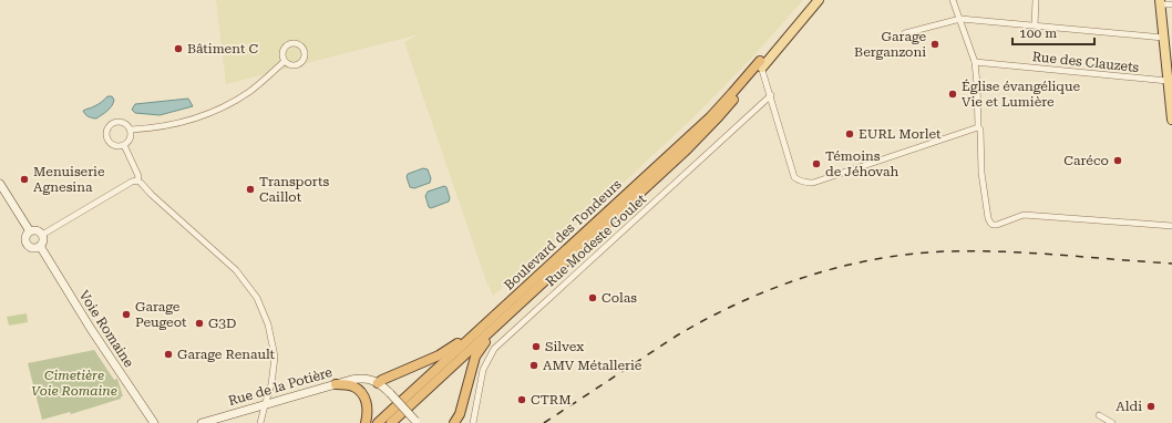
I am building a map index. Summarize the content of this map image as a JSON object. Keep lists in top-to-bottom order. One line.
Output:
{"streets":{"highway":["Boulevard des Tondeurs"],"main road":["Voie Romaine","Rue de la Potière"],"street":["Rue des Clauzets","Rue Modeste Goulet"]},"parks":["Cimetière Voie Romaine"],"places":["Garage Berganzoni","Bâtiment C","Église évangélique Vie et Lumière","EURL Morlet","Caréco","Témoins de Jéhovah","Menuiserie Agnesina","Transports Caillot","Colas","Garage Peugeot","G3D","Silvex","Garage Renault","AMV Métallerie","CTRM","Aldi"],"scale_bar":"100 m"}
